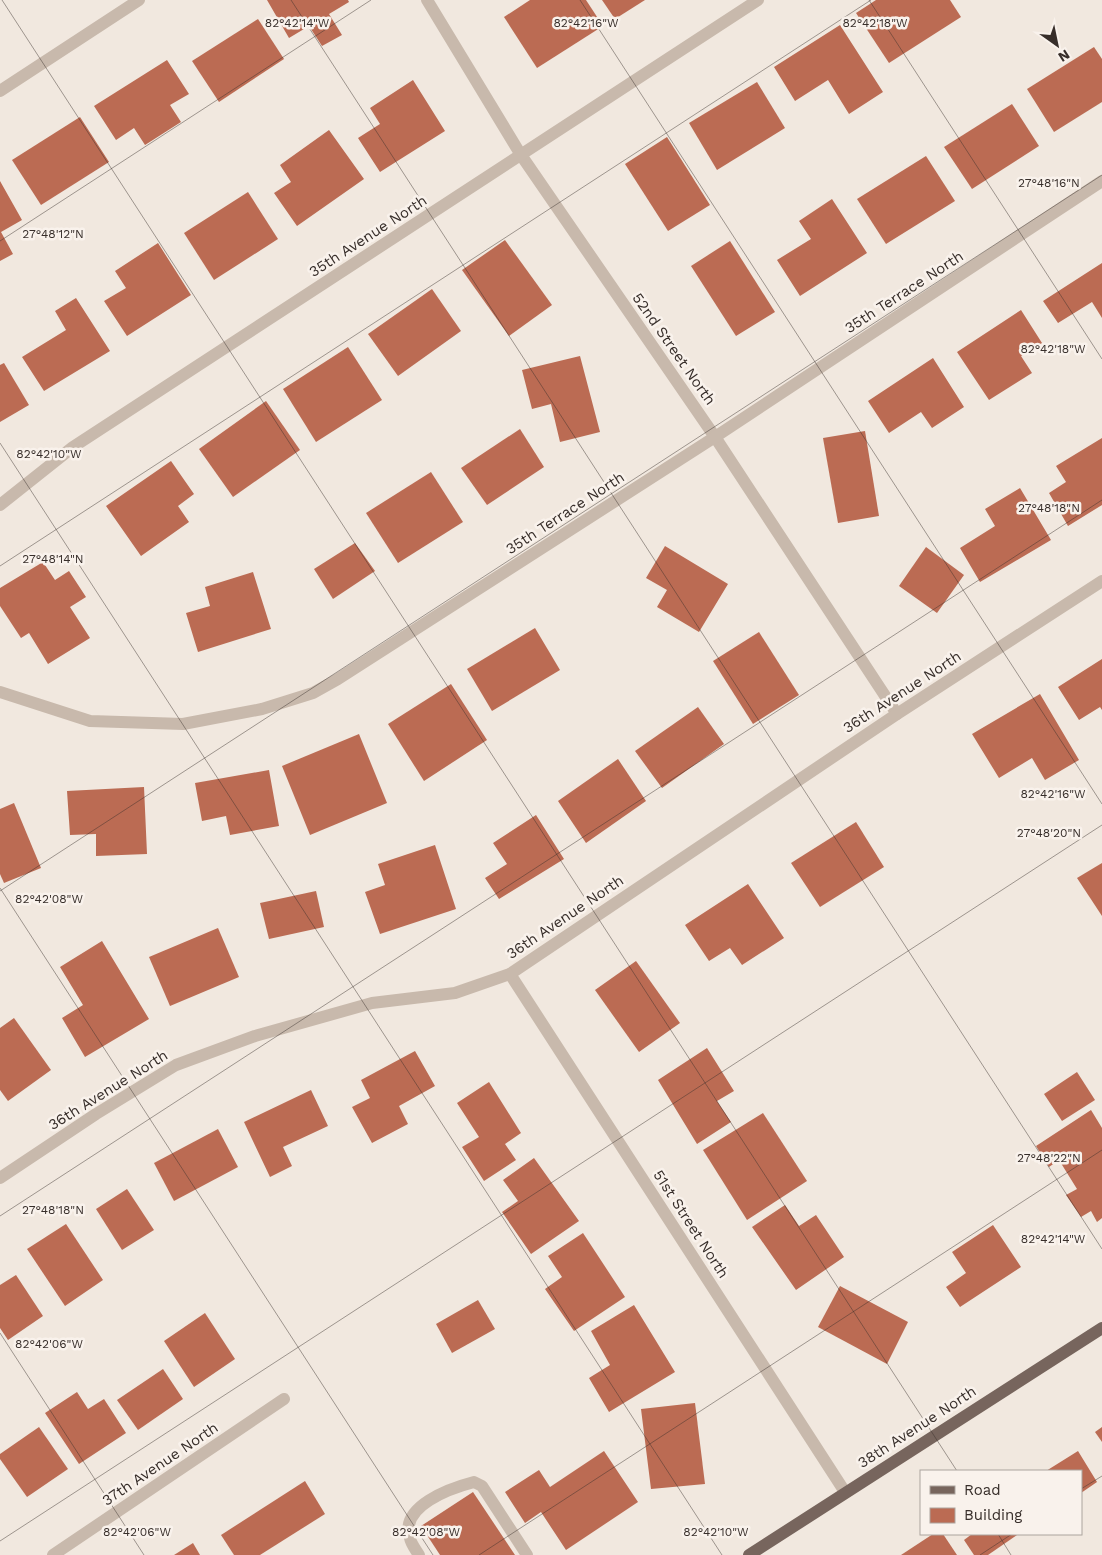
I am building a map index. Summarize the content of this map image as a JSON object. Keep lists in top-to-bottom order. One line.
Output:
{"streets":{"main road":["38th Avenue North"],"street":["35th Avenue North","35th Terrace North","52nd Street North","36th Avenue North","51st Street North","37th Avenue North"]},"crossings":[["35th Avenue North","52nd Street North"],["35th Terrace North","52nd Street North"],["52nd Street North","36th Avenue North"],["36th Avenue North","51st Street North"],["51st Street North","38th Avenue North"]],"legend":["Road","Building"],"north":"bottom right","coordinates":["82°42'14\"W","82°42'16\"W","82°42'18\"W","27°48'16\"N","27°48'12\"N","82°42'10\"W","27°48'18\"N","27°48'14\"N","27°48'20\"N","82°42'08\"W","27°48'22\"N","82°42'06\"W"]}
